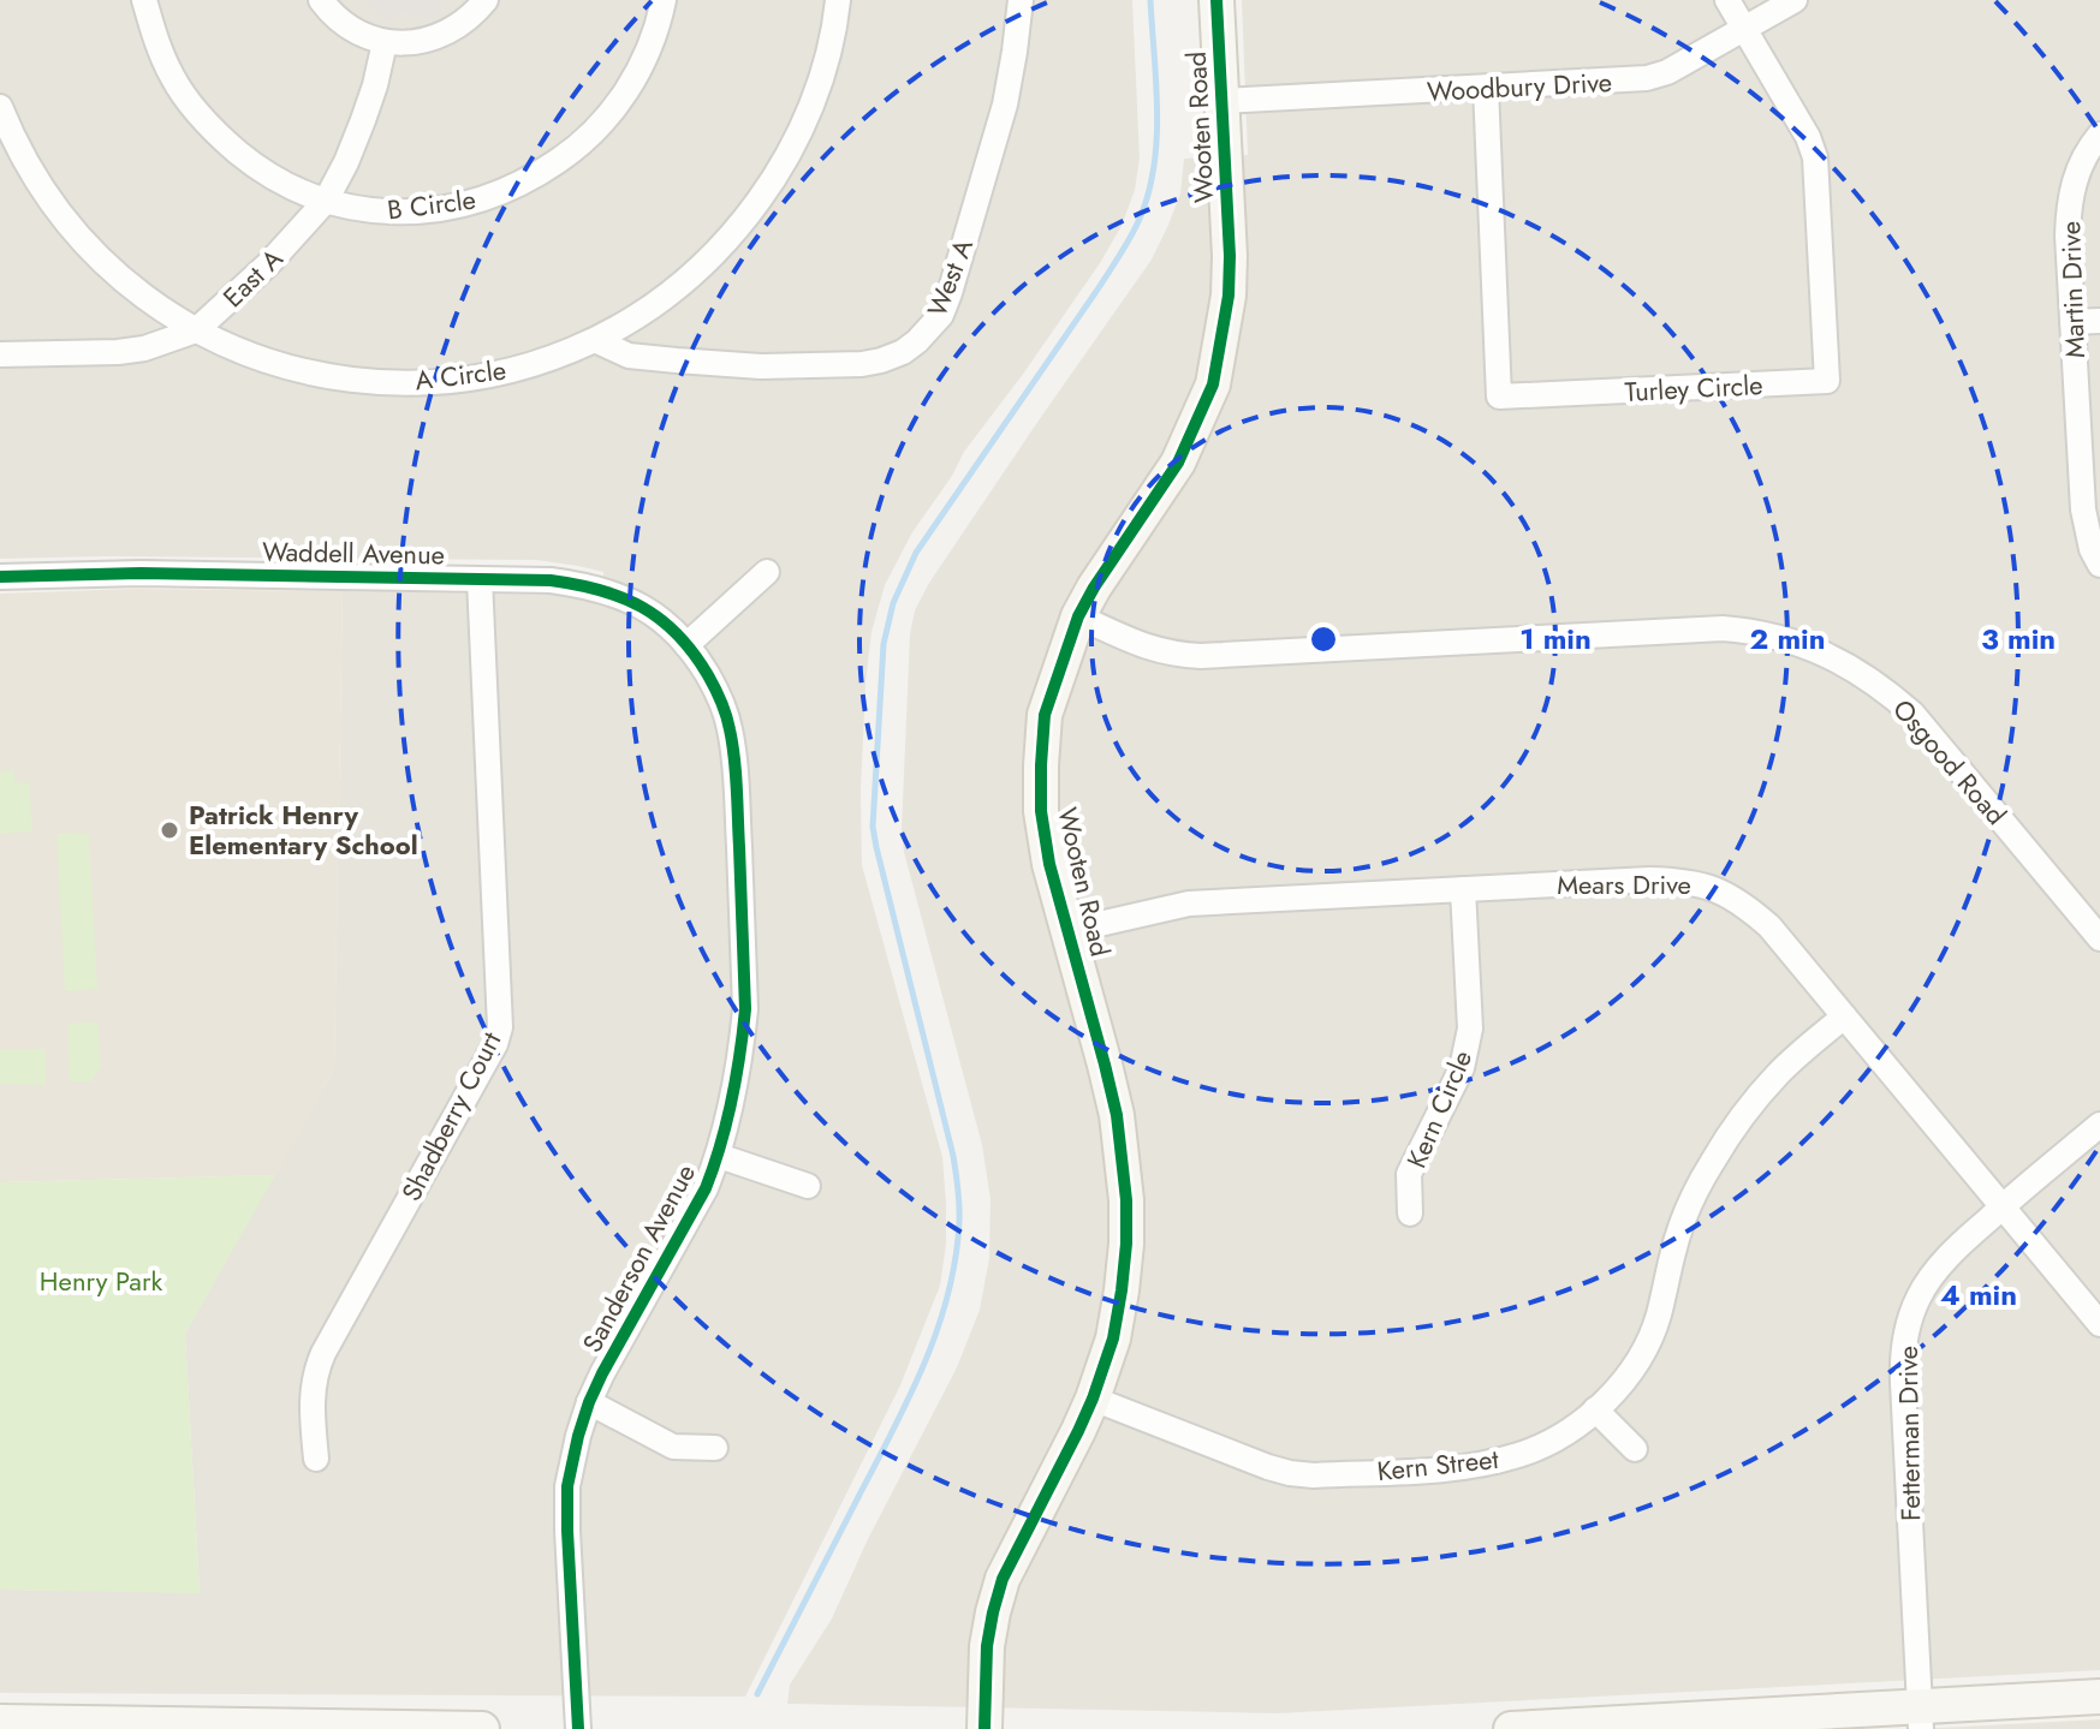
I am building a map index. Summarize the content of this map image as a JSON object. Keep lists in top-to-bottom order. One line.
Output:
{"streets":{"street":["Woodbury Drive","Wooten Road","B Circle","East A","West A","Martin Drive","A Circle","Turley Circle","Waddell Avenue","Osgood Road","Mears Drive","Kern Circle","Shadberry Court","Sanderson Avenue","Fetterman Drive","Kern Street"]},"crossings":[["Woodbury Drive","Wooten Road"],["Woodbury Drive","Turley Circle"],["Wooten Road","Osgood Road"],["Wooten Road","Mears Drive"],["Wooten Road","Kern Street"],["B Circle","East A"],["East A","A Circle"],["West A","A Circle"],["Waddell Avenue","Shadberry Court"],["Waddell Avenue","Sanderson Avenue"],["Mears Drive","Kern Circle"],["Mears Drive","Fetterman Drive"],["Mears Drive","Kern Street"]],"parks":["Henry Park"],"places":["Patrick Henry Elementary School"],"rings":["1 min","2 min","3 min","4 min"]}
